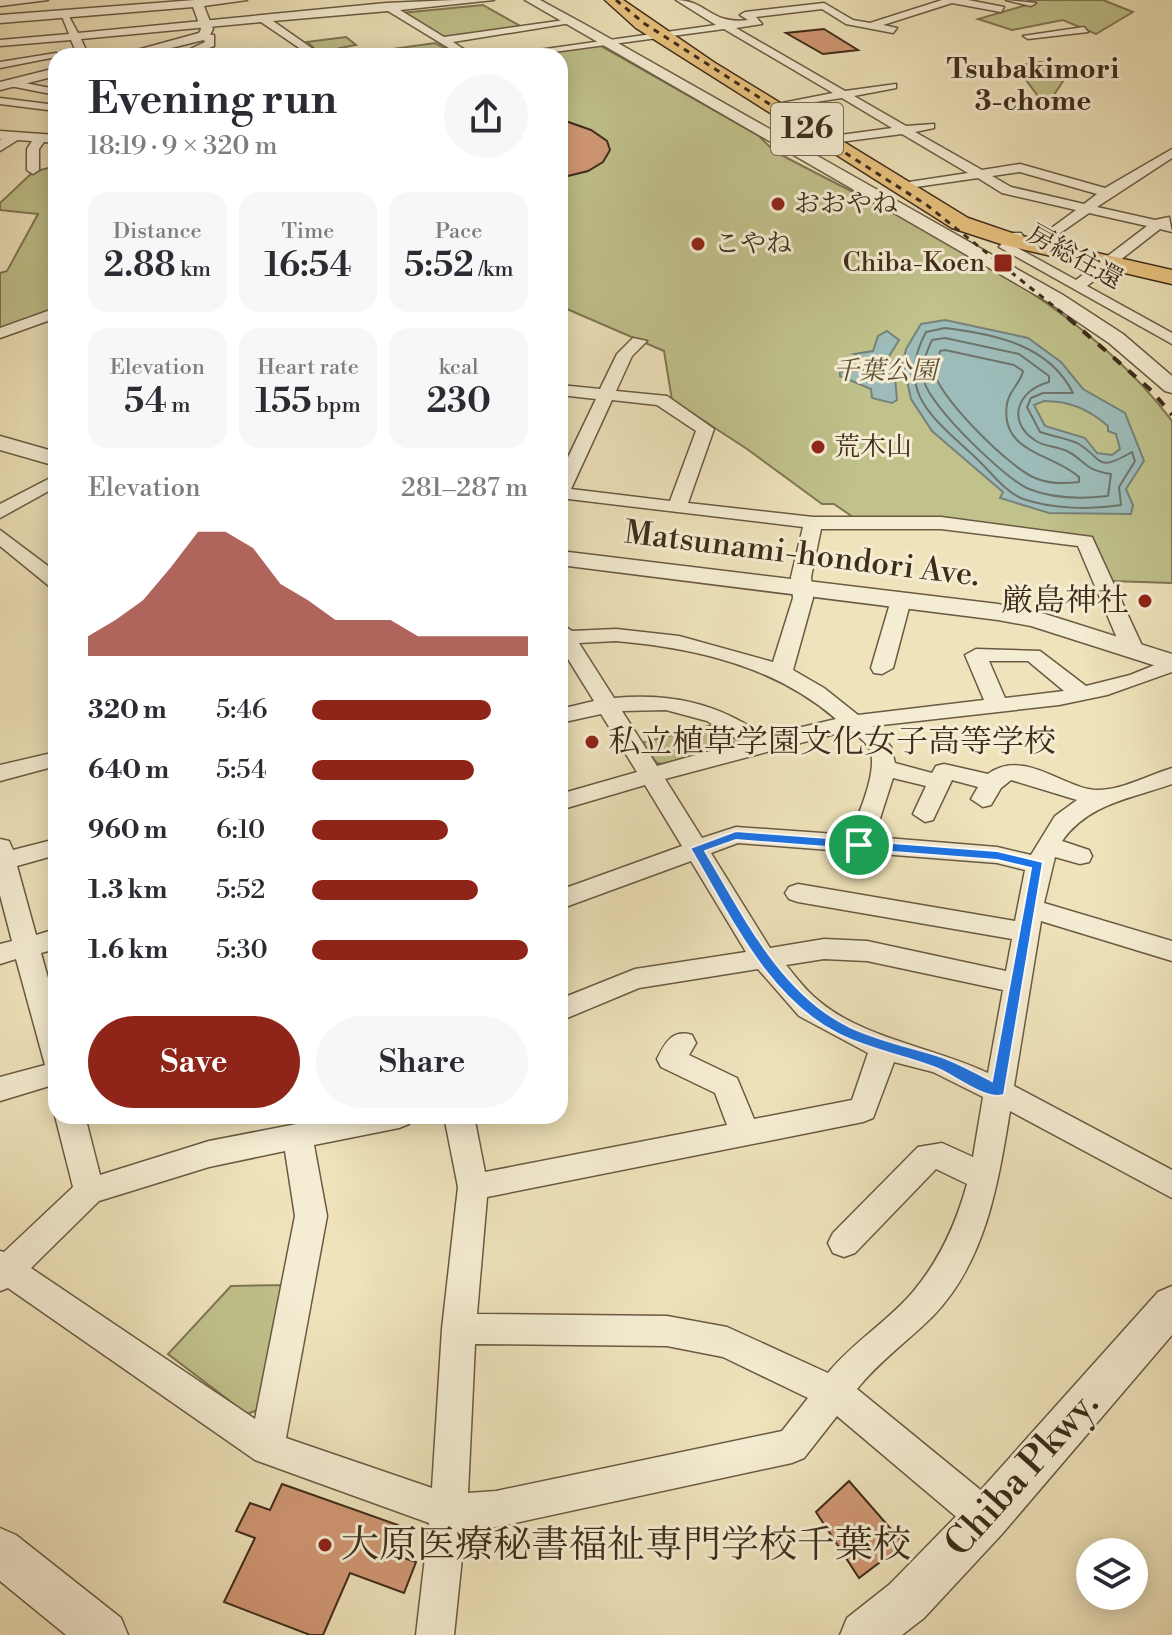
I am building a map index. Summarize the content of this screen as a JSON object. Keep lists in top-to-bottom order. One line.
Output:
{"streets":{"highway":["126"],"street":["房総往還","Matsunami-hondori Ave.","Chiba Pkwy."]},"crossings":[["126","房総往還"]],"districts":["Tsubakimori 3-chome"],"parks":["千葉公園"],"places":{"other":["おおやね","こやね","荒木山","厳島神社","私立植草学園文化女子高等学校","大原医療秘書福祉専門学校千葉校"],"transit":["Chiba-Koen"]},"page":{"heading":["Evening run","18:19 · 9 × 320 m"],"stats":[["Distance","2.88 km"],["Time","16:54"],["Pace","5:52 /km"],["Elevation","54 m"],["Heart rate","155 bpm"],["kcal","230"]],"chart":["Elevation","281–287 m"],"list":[{"name":"320 m","note":"5:46"},{"name":"640 m","note":"5:54"},{"name":"960 m","note":"6:10"},{"name":"1.3 km","note":"5:52"},{"name":"1.6 km","note":"5:30"}],"buttons":["Save","Share"]}}
